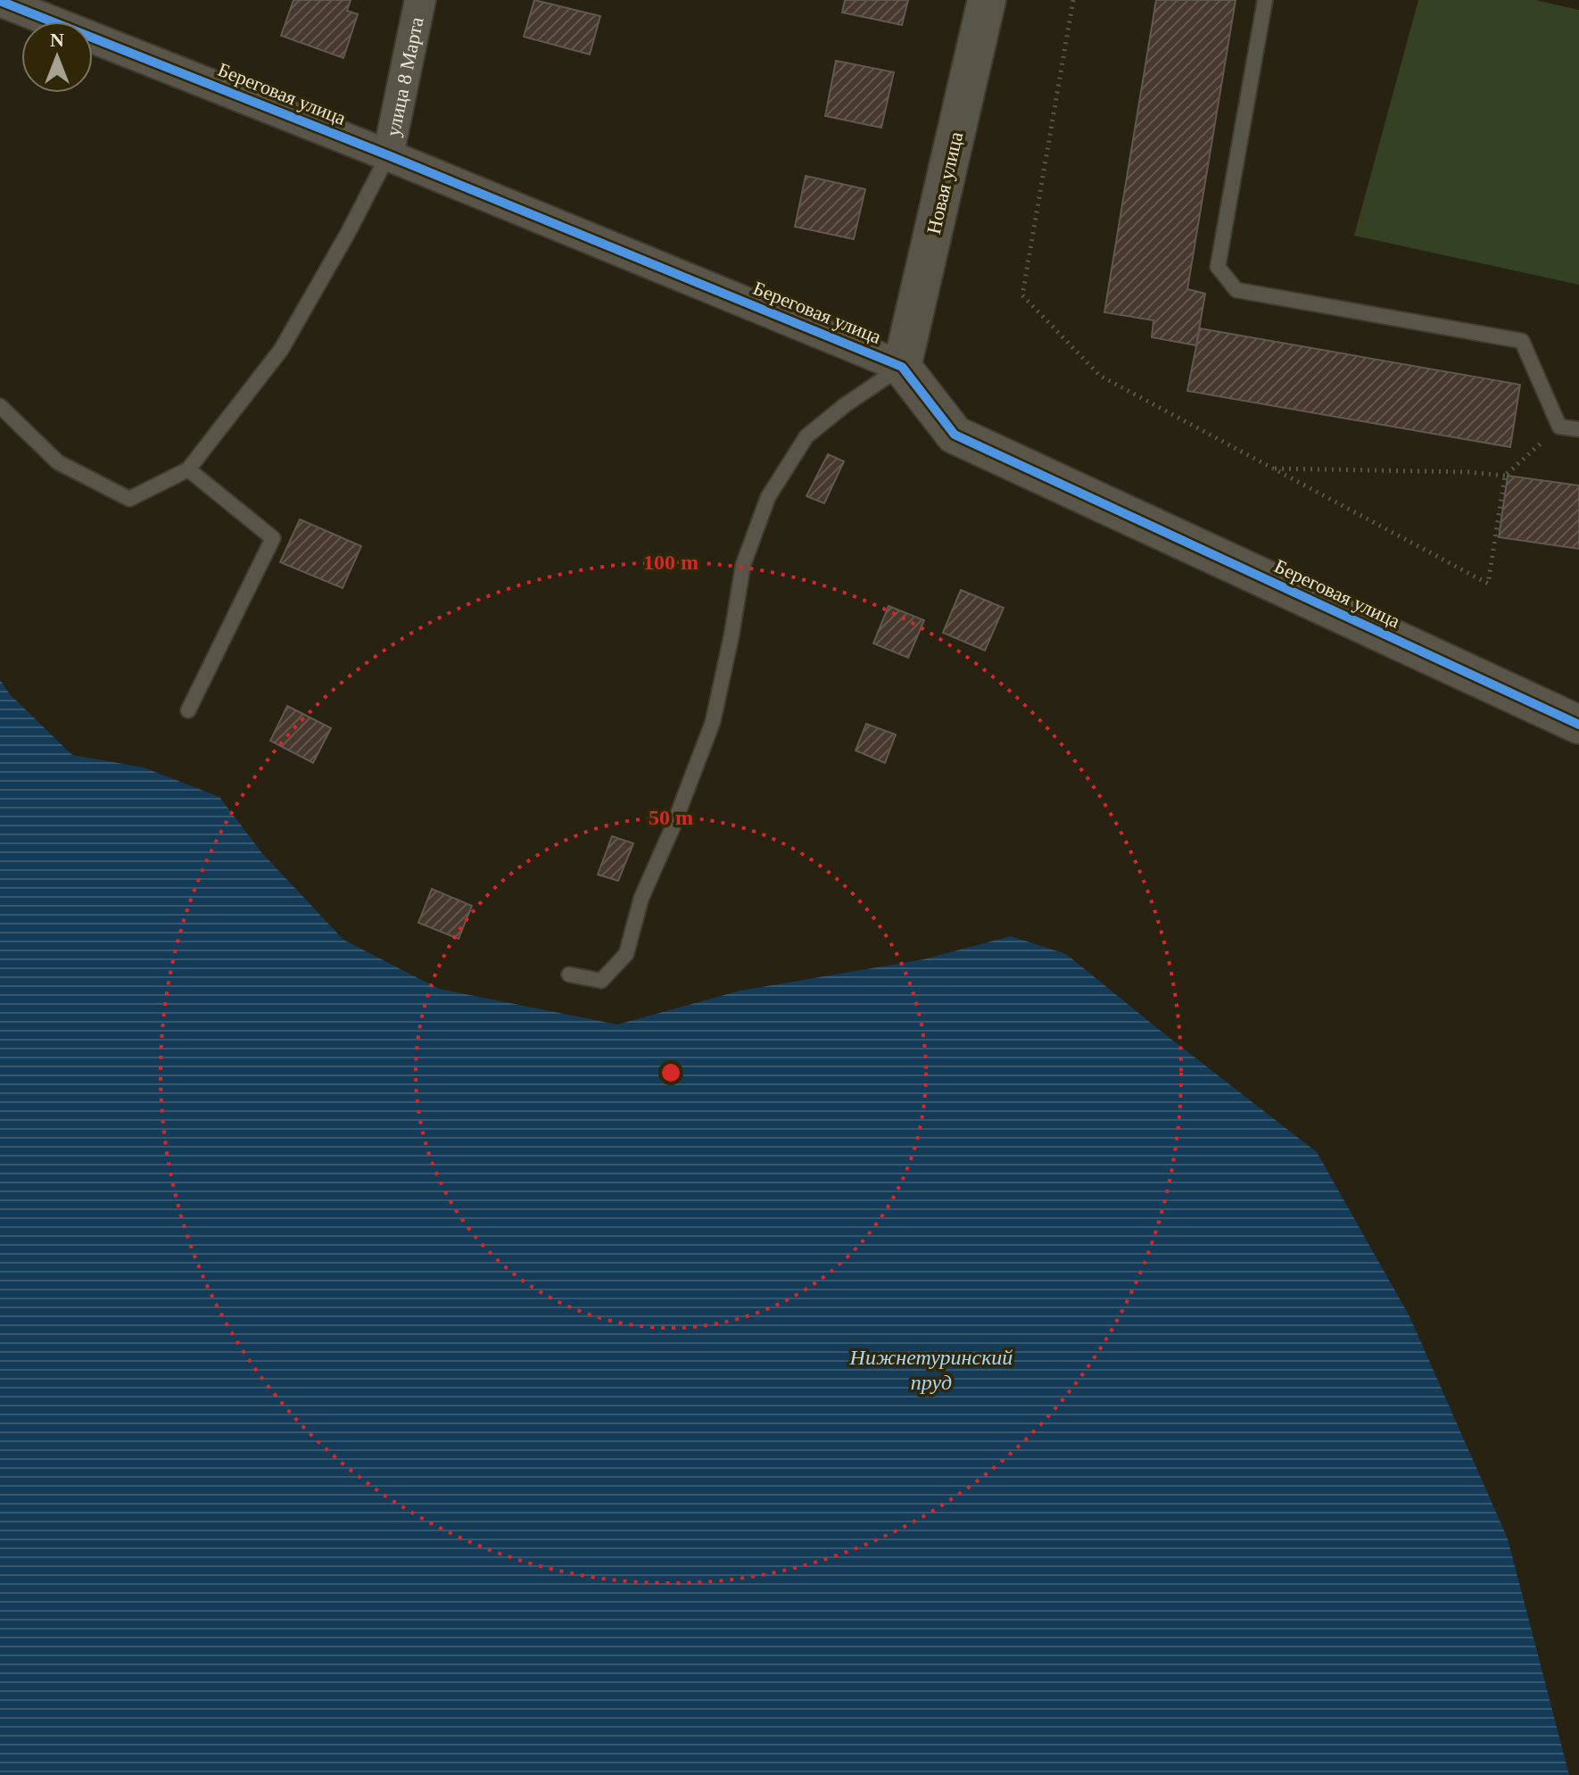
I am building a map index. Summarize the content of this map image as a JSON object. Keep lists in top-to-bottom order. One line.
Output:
{"streets":{"street":["улица 8 Марта","Береговая улица","Новая улица"]},"crossings":[["улица 8 Марта","Береговая улица"],["Береговая улица","Новая улица"]],"water":["Нижнетуринский пруд"],"north":"top","rings":["100 m","50 m"]}
